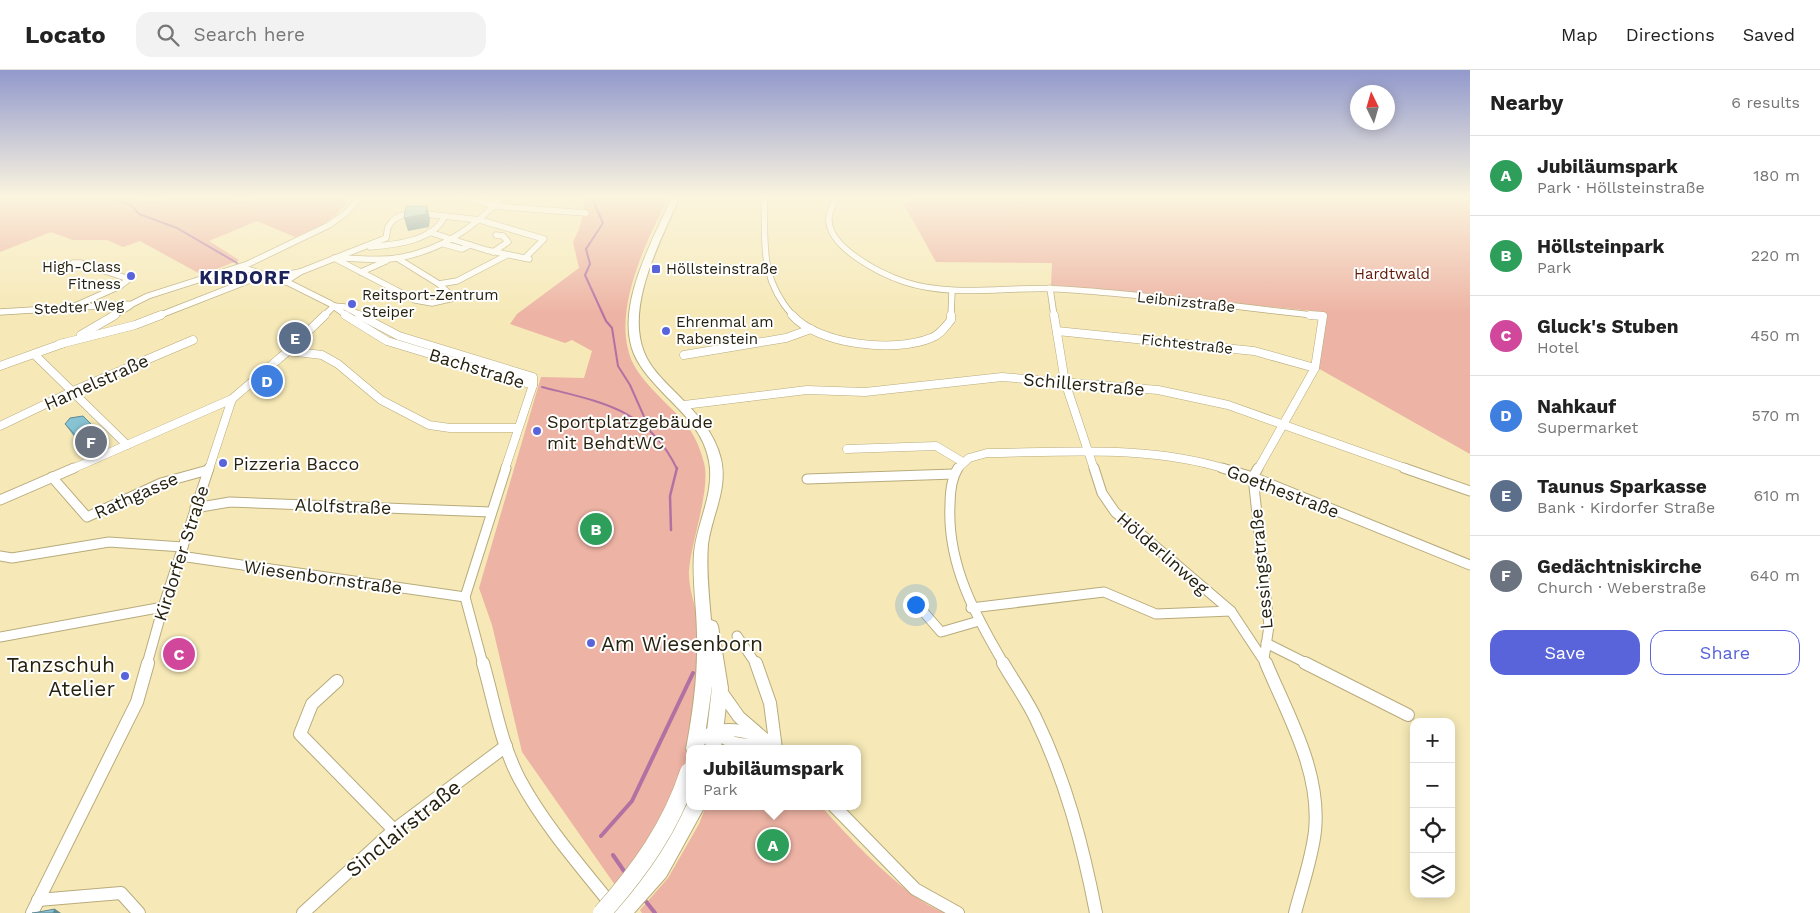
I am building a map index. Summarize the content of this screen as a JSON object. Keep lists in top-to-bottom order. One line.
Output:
{"streets":{"street":["Leibnizstraße","Stedter Weg","Fichtestraße","Bachstraße","Hamelstraße","Schillerstraße","Goethestraße","Rathgasse","Alolfstraße","Kirdorfer Straße","Hölderlinweg","Lessingstraße","Wiesenbornstraße","Sinclairstraße"]},"crossings":[["Leibnizstraße","Fichtestraße"],["Leibnizstraße","Hölderlinweg"],["Stedter Weg","Bachstraße"],["Fichtestraße","Hölderlinweg"],["Schillerstraße","Hölderlinweg"],["Goethestraße","Hölderlinweg"],["Goethestraße","Lessingstraße"],["Rathgasse","Kirdorfer Straße"],["Alolfstraße","Kirdorfer Straße"],["Kirdorfer Straße","Wiesenbornstraße"],["Hölderlinweg","Lessingstraße"]],"districts":["KIRDORF"],"parks":["Hardtwald"],"places":{"transit":["Höllsteinstraße"],"other":["High-Class Fitness","Reitsport-Zentrum Steiper","Ehrenmal am Rabenstein","Sportplatzgebäude mit BehdtWC","Pizzeria Bacco","Am Wiesenborn","Tanzschuh Atelier"]},"north":"top","page":{"header":"Locato","search":"Search here","nav":["Map","Directions","Saved"],"heading":["Nearby","6 results"],"list":[{"mark":"A","name":"Jubiläumspark","note":"Park · Höllsteinstraße","value":"180 m"},{"mark":"B","name":"Höllsteinpark","note":"Park","value":"220 m"},{"mark":"C","name":"Gluck's Stuben","note":"Hotel","value":"450 m"},{"mark":"D","name":"Nahkauf","note":"Supermarket","value":"570 m"},{"mark":"E","name":"Taunus Sparkasse","note":"Bank · Kirdorfer Straße","value":"610 m"},{"mark":"F","name":"Gedächtniskirche","note":"Church · Weberstraße","value":"640 m"}],"pins":["E","D","F","B","C","A"],"buttons":["Save","Share"],"map_buttons":["+","−"],"popup":["Jubiläumspark","Park"]}}
